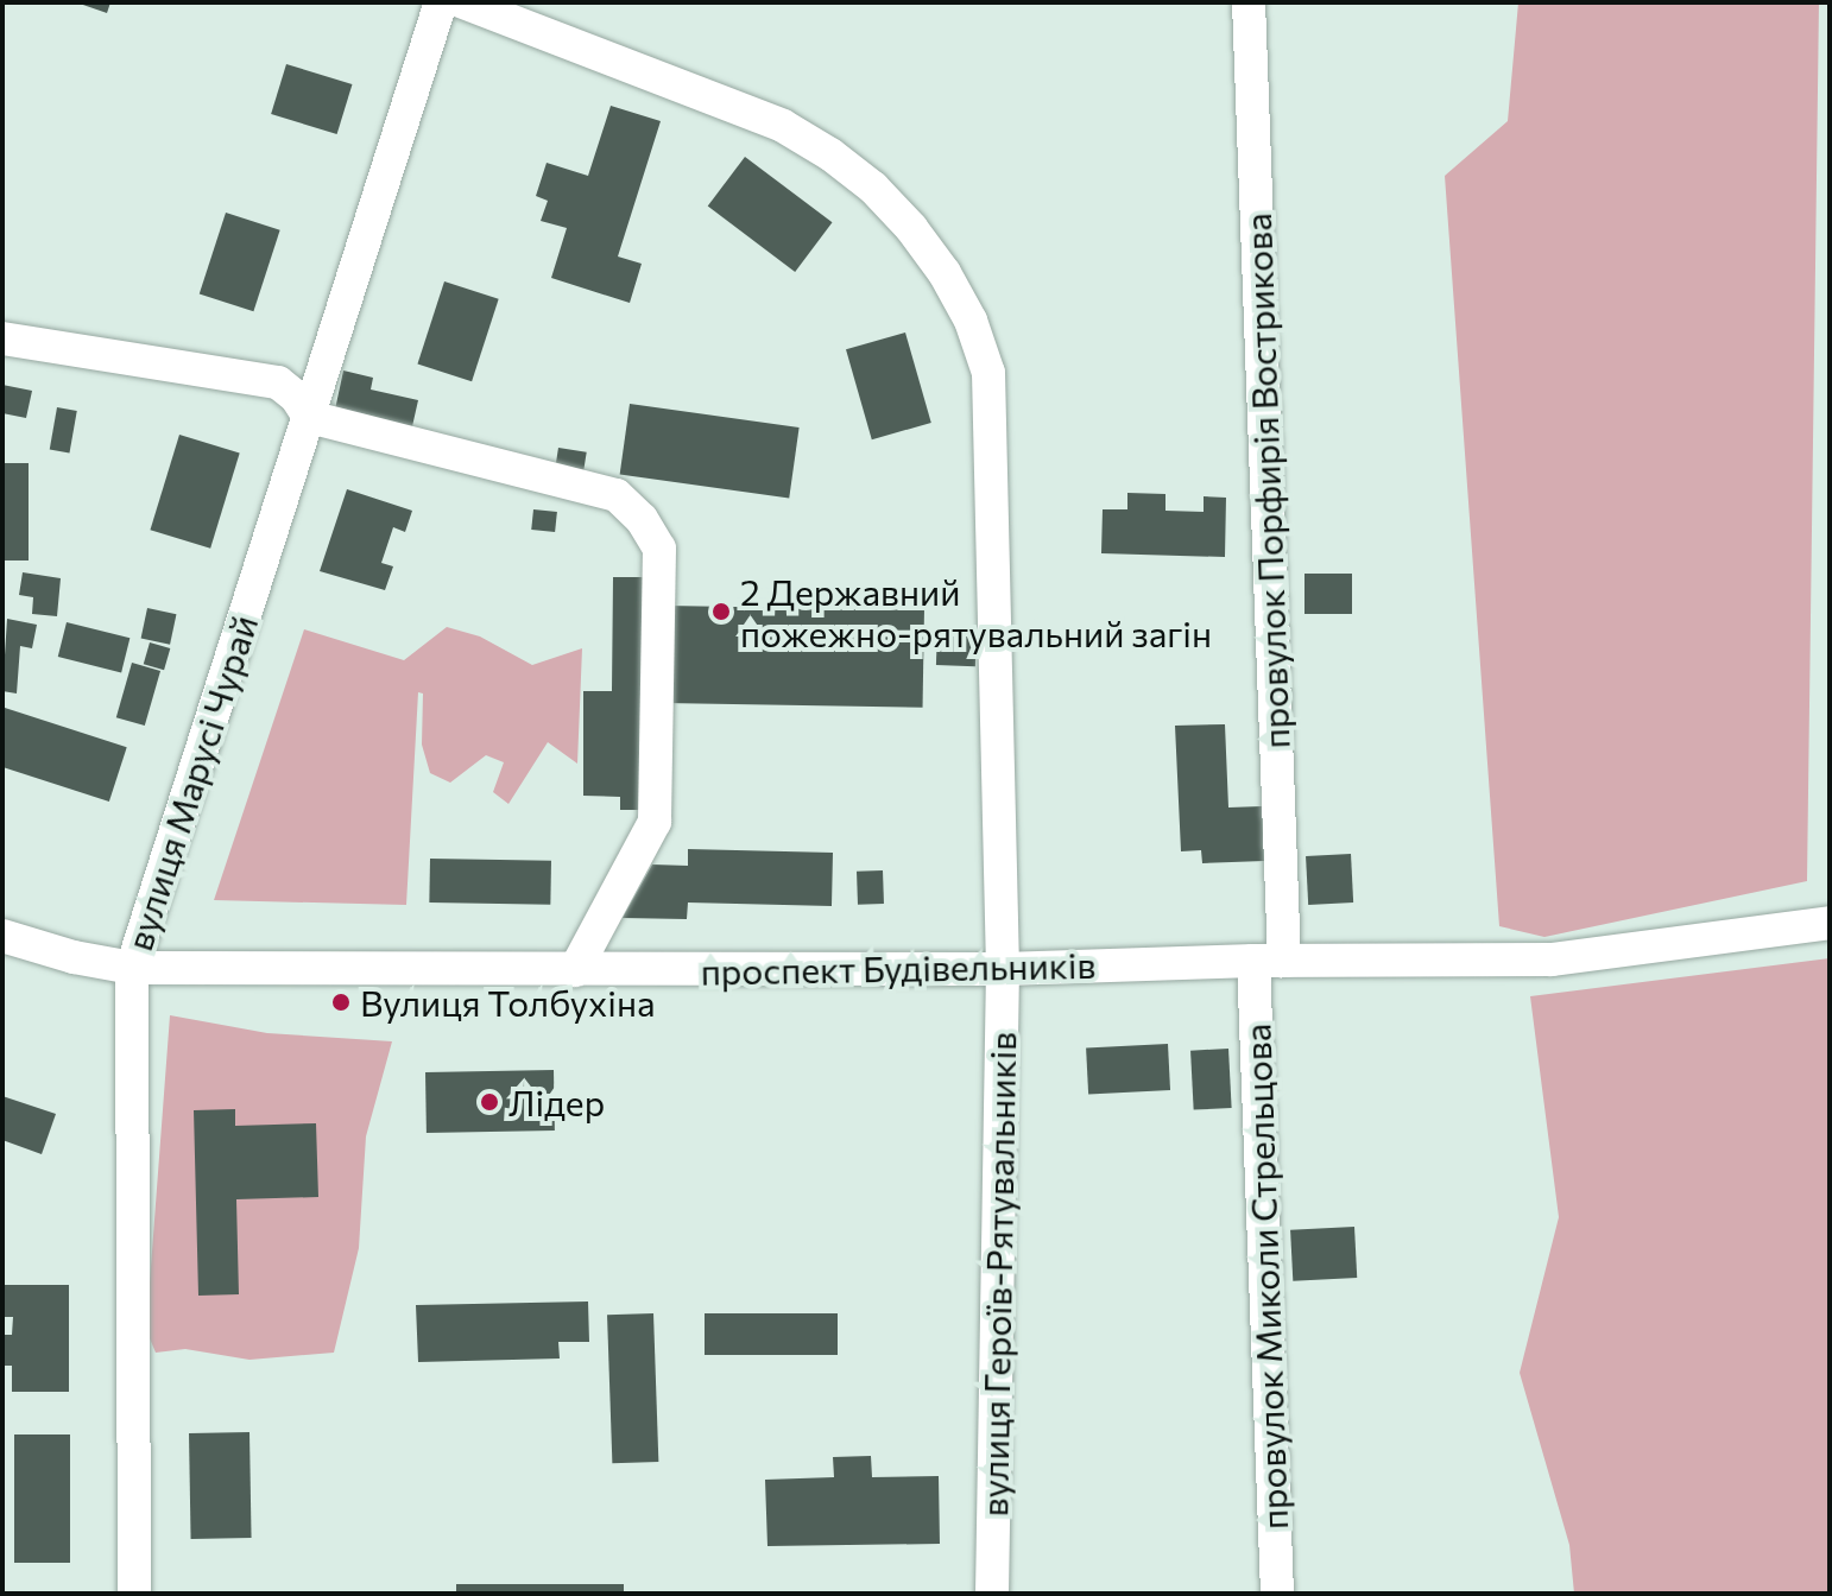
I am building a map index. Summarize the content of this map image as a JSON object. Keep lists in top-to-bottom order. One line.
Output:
{"streets":{"street":["провулок Порфирія Вострикова","вулиця Марусі Чурай","проспект Будівельників","вулиця Героїв-Рятувальників","провулок Миколи Стрельцова"]},"crossings":[["провулок Порфирія Вострикова","проспект Будівельників"],["провулок Порфирія Вострикова","провулок Миколи Стрельцова"],["вулиця Марусі Чурай","проспект Будівельників"],["проспект Будівельників","вулиця Героїв-Рятувальників"],["проспект Будівельників","провулок Миколи Стрельцова"]],"places":["2 Державний пожежно-рятувальний загін","Вулиця Толбухіна","Лідер"]}
